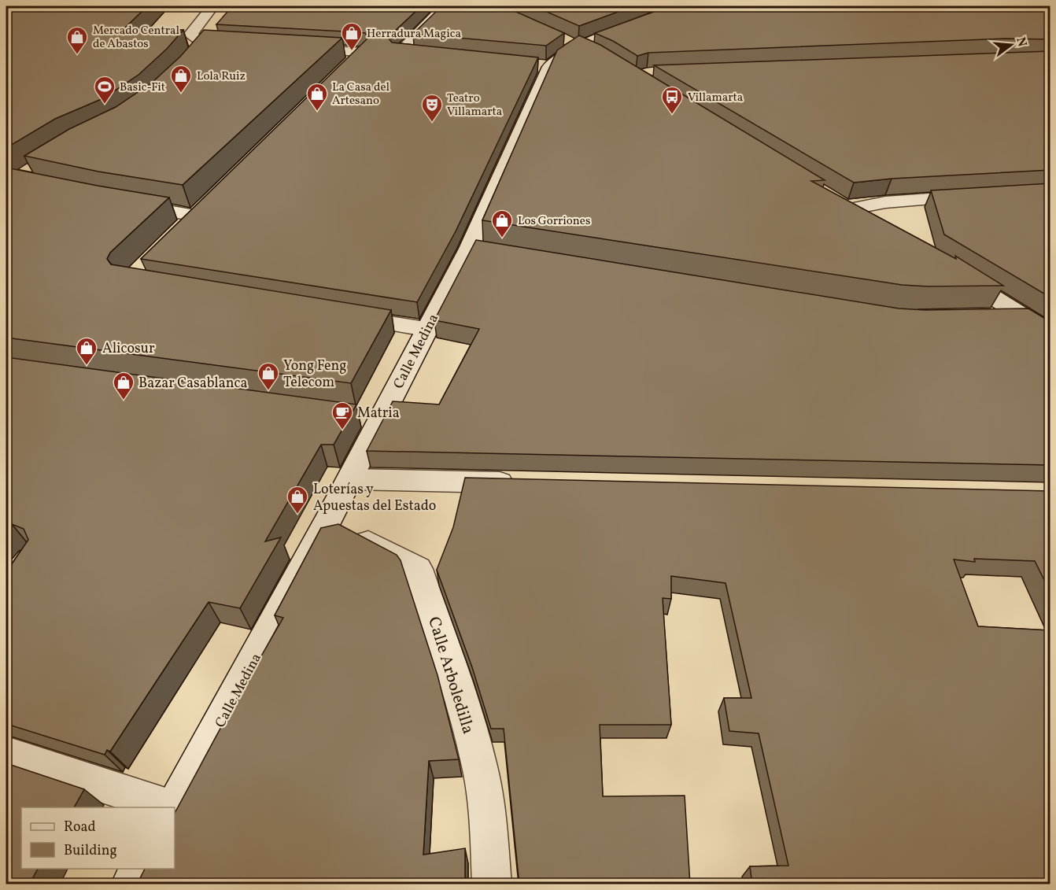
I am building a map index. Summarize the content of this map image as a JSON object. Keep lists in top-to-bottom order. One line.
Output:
{"streets":{"street":["Calle Medina","Calle Arboledilla"]},"crossings":[["Calle Medina","Calle Arboledilla"]],"places":{"shop":["Herradura Magica","Mercado Central de Abastos","Lola Ruiz","La Casa del Artesano","Los Gorriones","Alicosur","Yong Feng Telecom","Bazar Casablanca","Loterías y Apuestas del Estado"],"sports":["Basic-Fit"],"bus stop":["Villamarta"],"theatre":["Teatro Villamarta"],"cafe":["Matria"]},"legend":["Road","Building"],"north":"right"}
